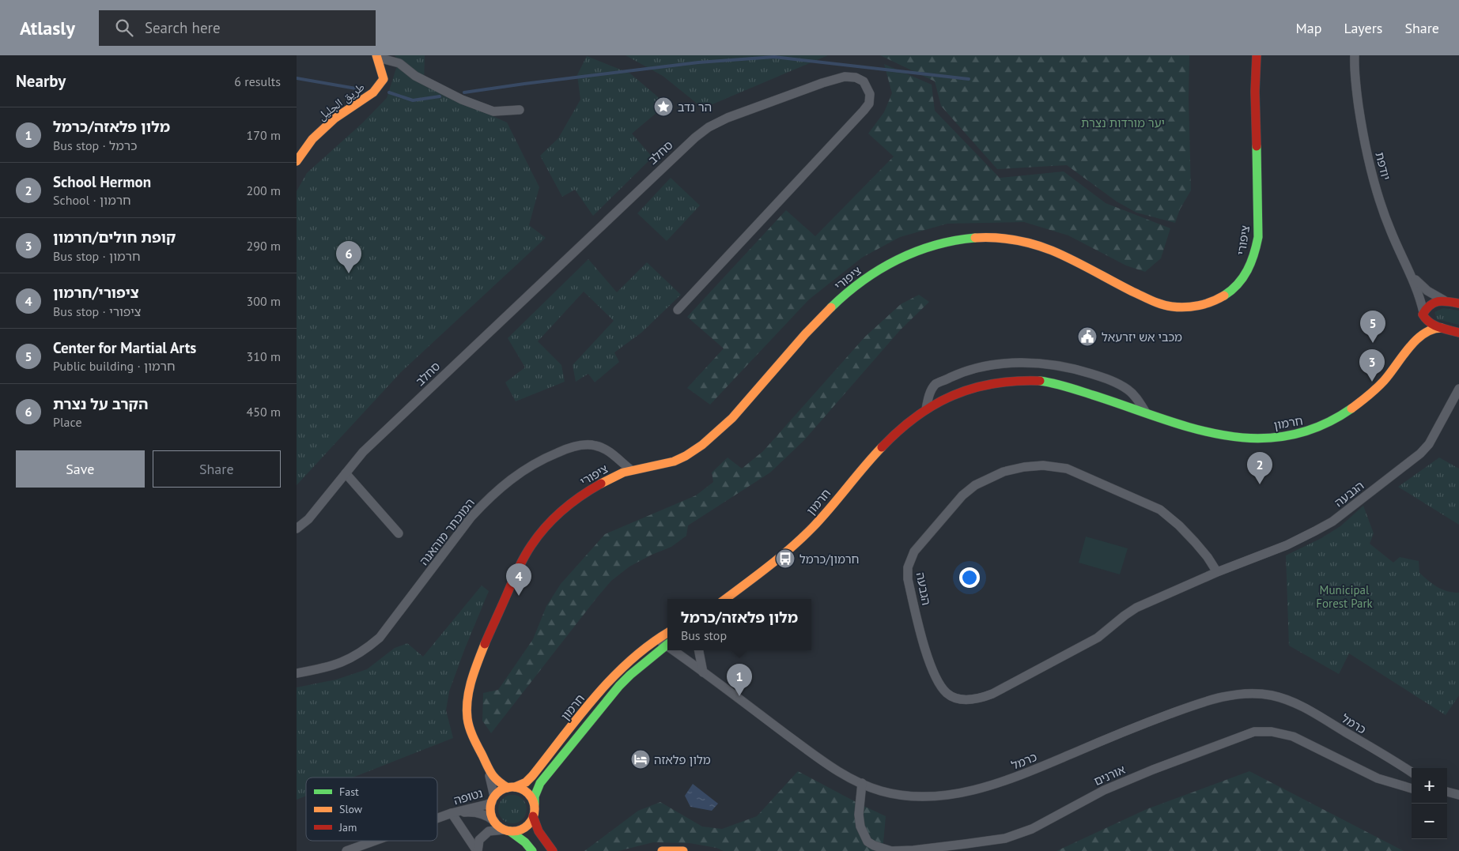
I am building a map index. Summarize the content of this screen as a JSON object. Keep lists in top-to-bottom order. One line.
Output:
{"streets":{"main road":["طريق الجليل","ציפורי","חרמון"],"street":["סחלב","יודפת","הגבעה","המוכתר מוהאנה","כרמל","אורנים","נטופה"]},"crossings":[["יודפת","חרמון"],["ציפורי","חרמון"],["ציפורי","המוכתר מוהאנה"],["ציפורי","נטופה"],["חרמון","כרמל"],["חרמון","נטופה"],["כרמל","אורנים"]],"parks":["יער מורדות נצרת","Municipal Forest Park"],"places":{"place":["הר נדב"],"public building":["מכבי אש יזרעאל"],"bus stop":["חרמון/כרמל"],"hotel":["מלון פלאזה"]},"legend":["Fast","Slow","Jam"],"page":{"header":"Atlasly","search":"Search here","nav":["Map","Layers","Share"],"heading":["Nearby","6 results"],"list":[{"mark":"1","name":"מלון פלאזה/כרמל","note":"Bus stop · כרמל","value":"170 m"},{"mark":"2","name":"School Hermon","note":"School · חרמון","value":"200 m"},{"mark":"3","name":"קופת חולים/חרמון","note":"Bus stop · חרמון","value":"290 m"},{"mark":"4","name":"ציפורי/חרמון","note":"Bus stop · ציפורי","value":"300 m"},{"mark":"5","name":"Center for Martial Arts","note":"Public building · חרמון","value":"310 m"},{"mark":"6","name":"הקרב על נצרת","note":"Place","value":"450 m"}],"pins":["6","5","3","2","4","1"],"buttons":["Save","Share"],"popup":["מלון פלאזה/כרמל","Bus stop"],"map_buttons":["+","−"]}}
